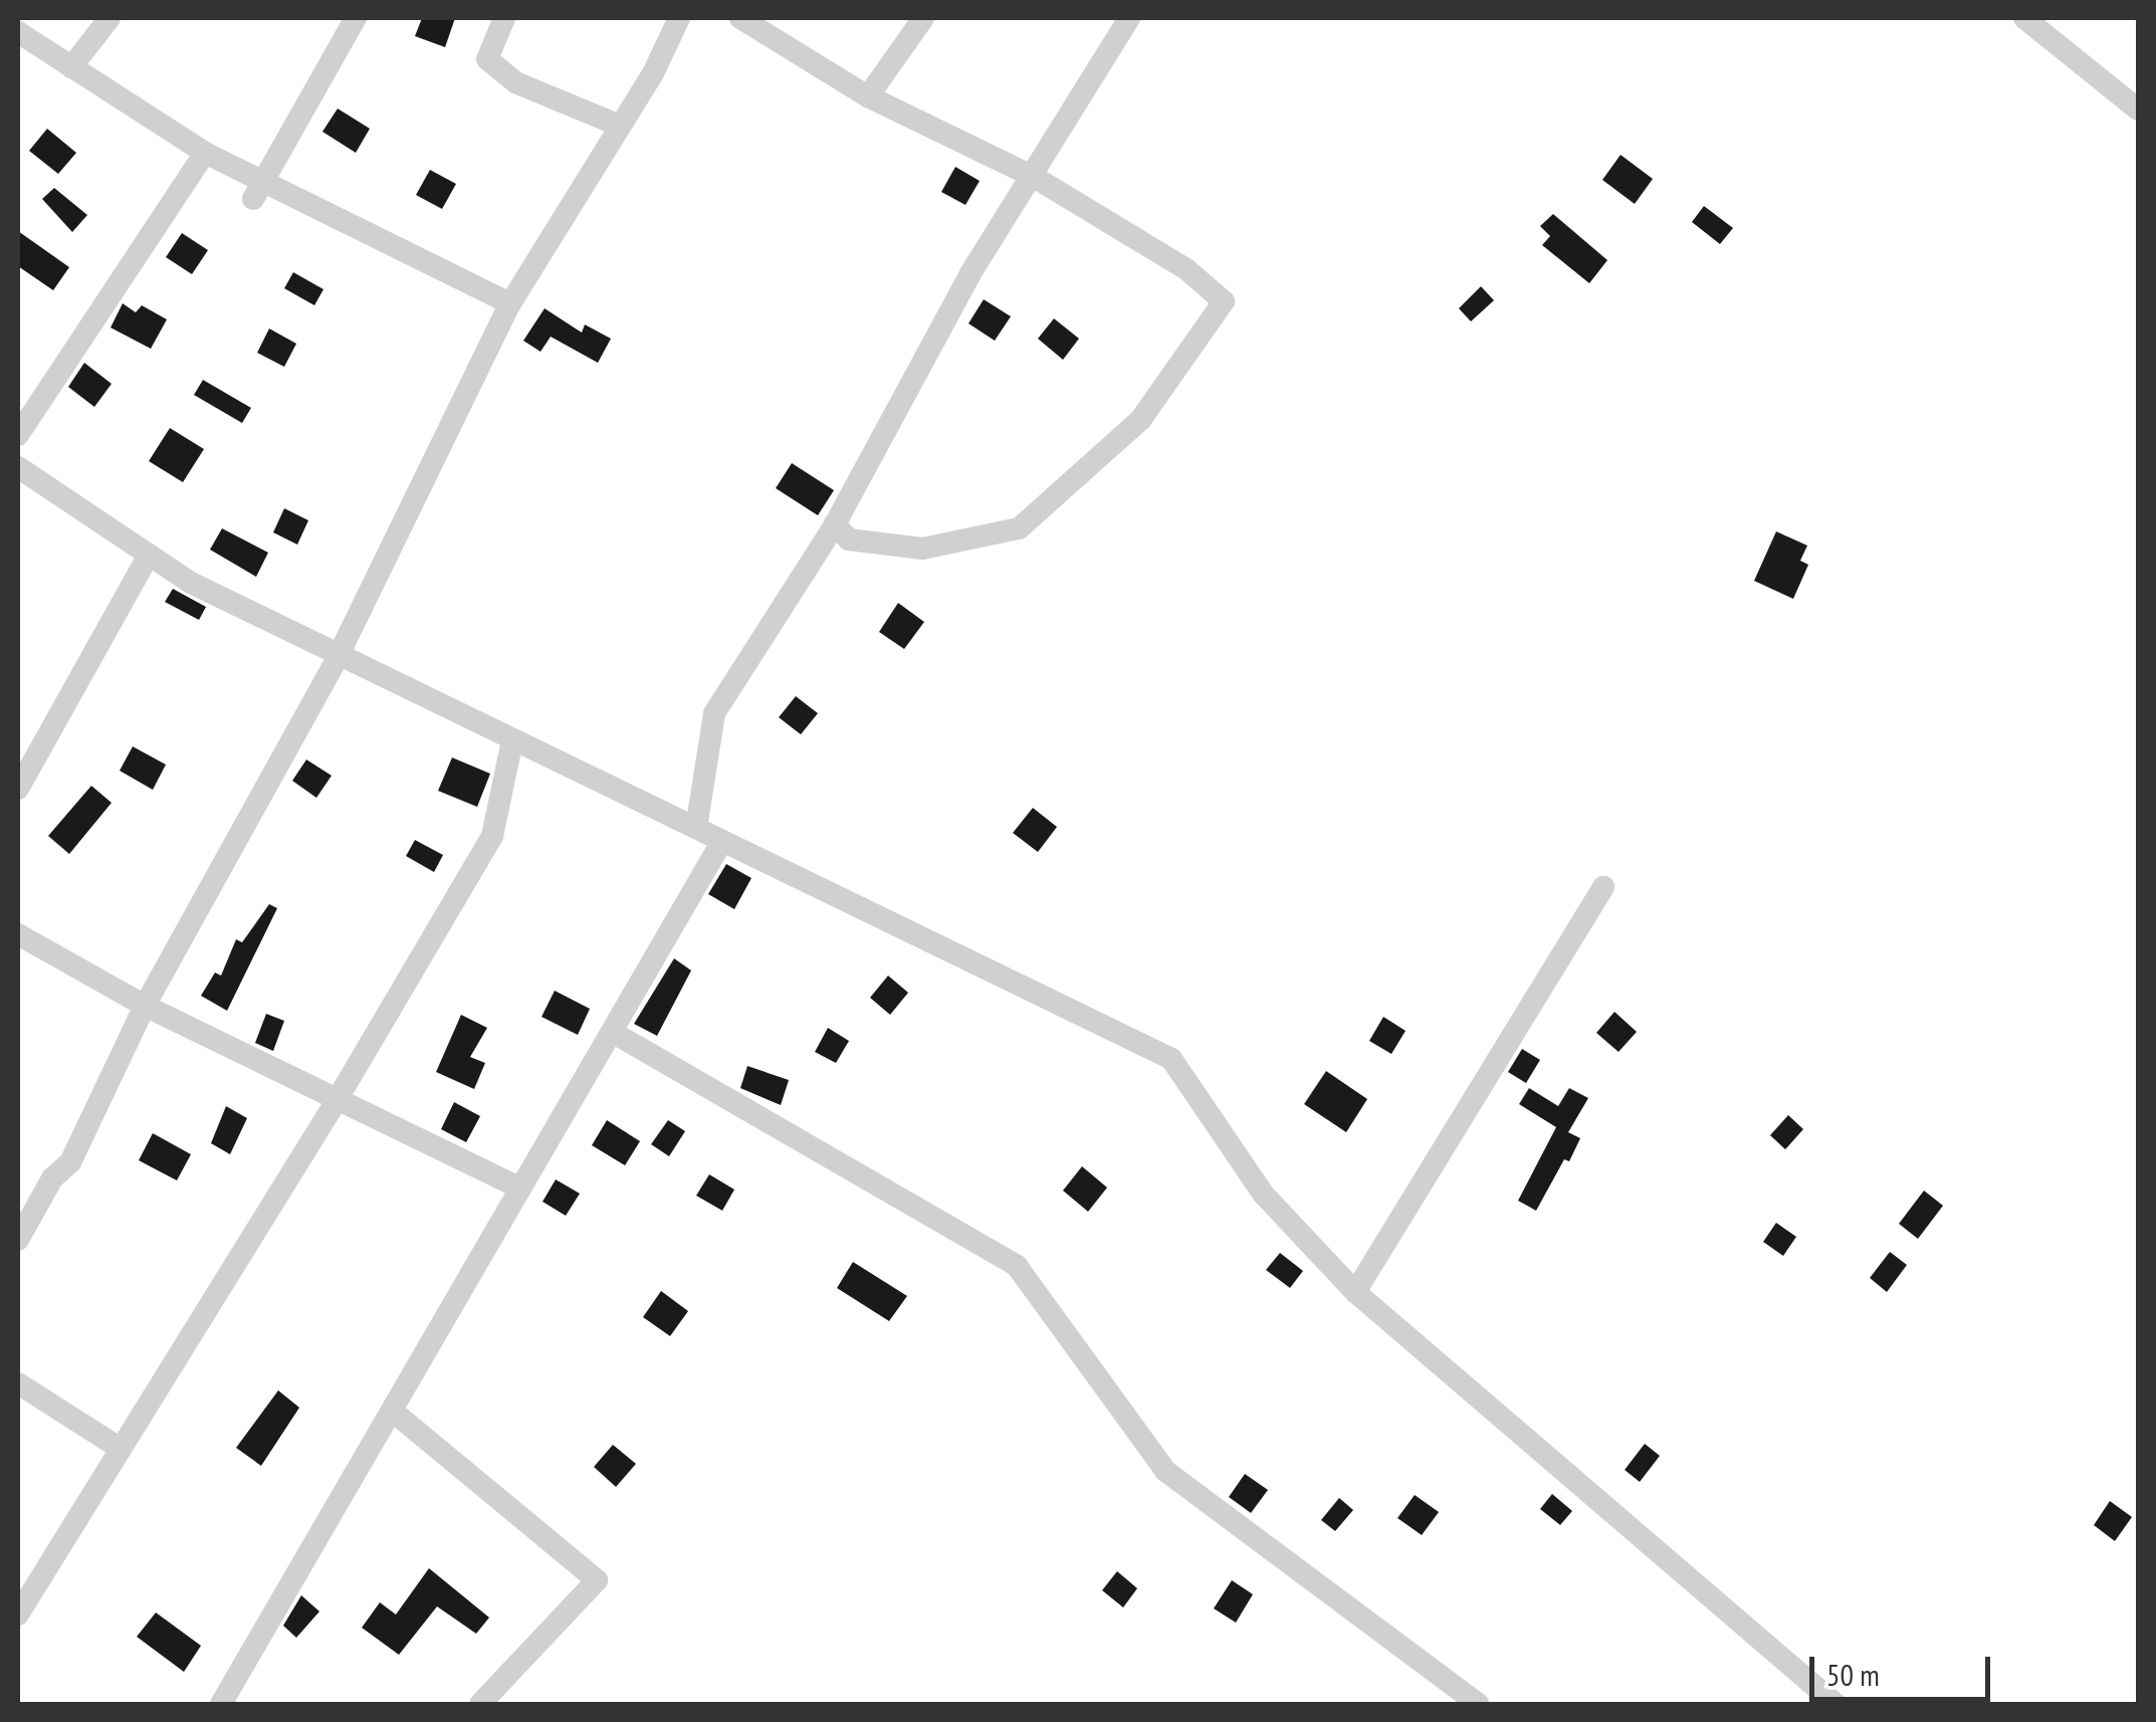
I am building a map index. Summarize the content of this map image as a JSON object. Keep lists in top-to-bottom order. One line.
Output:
{"scale_bar":"50 m"}
